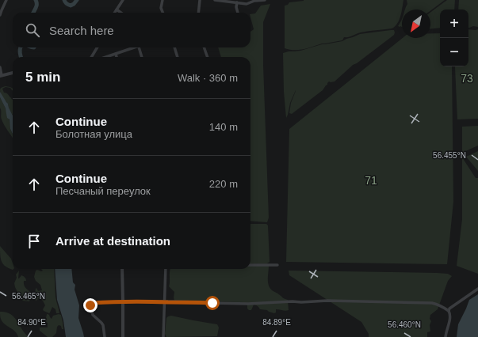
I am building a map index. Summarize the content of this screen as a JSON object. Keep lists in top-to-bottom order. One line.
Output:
{"parks":["73","71"],"north":"bottom left","page":{"map_buttons":["+","−"],"search":"Search here","heading":["5 min","Walk · 360 m"],"list":[["Continue","Болотная улица","140 m"],["Continue","Песчаный переулок","220 m"],"Arrive at destination"]},"coordinates":["56.455°N","56.465°N","84.90°E","84.89°E","56.460°N"]}
